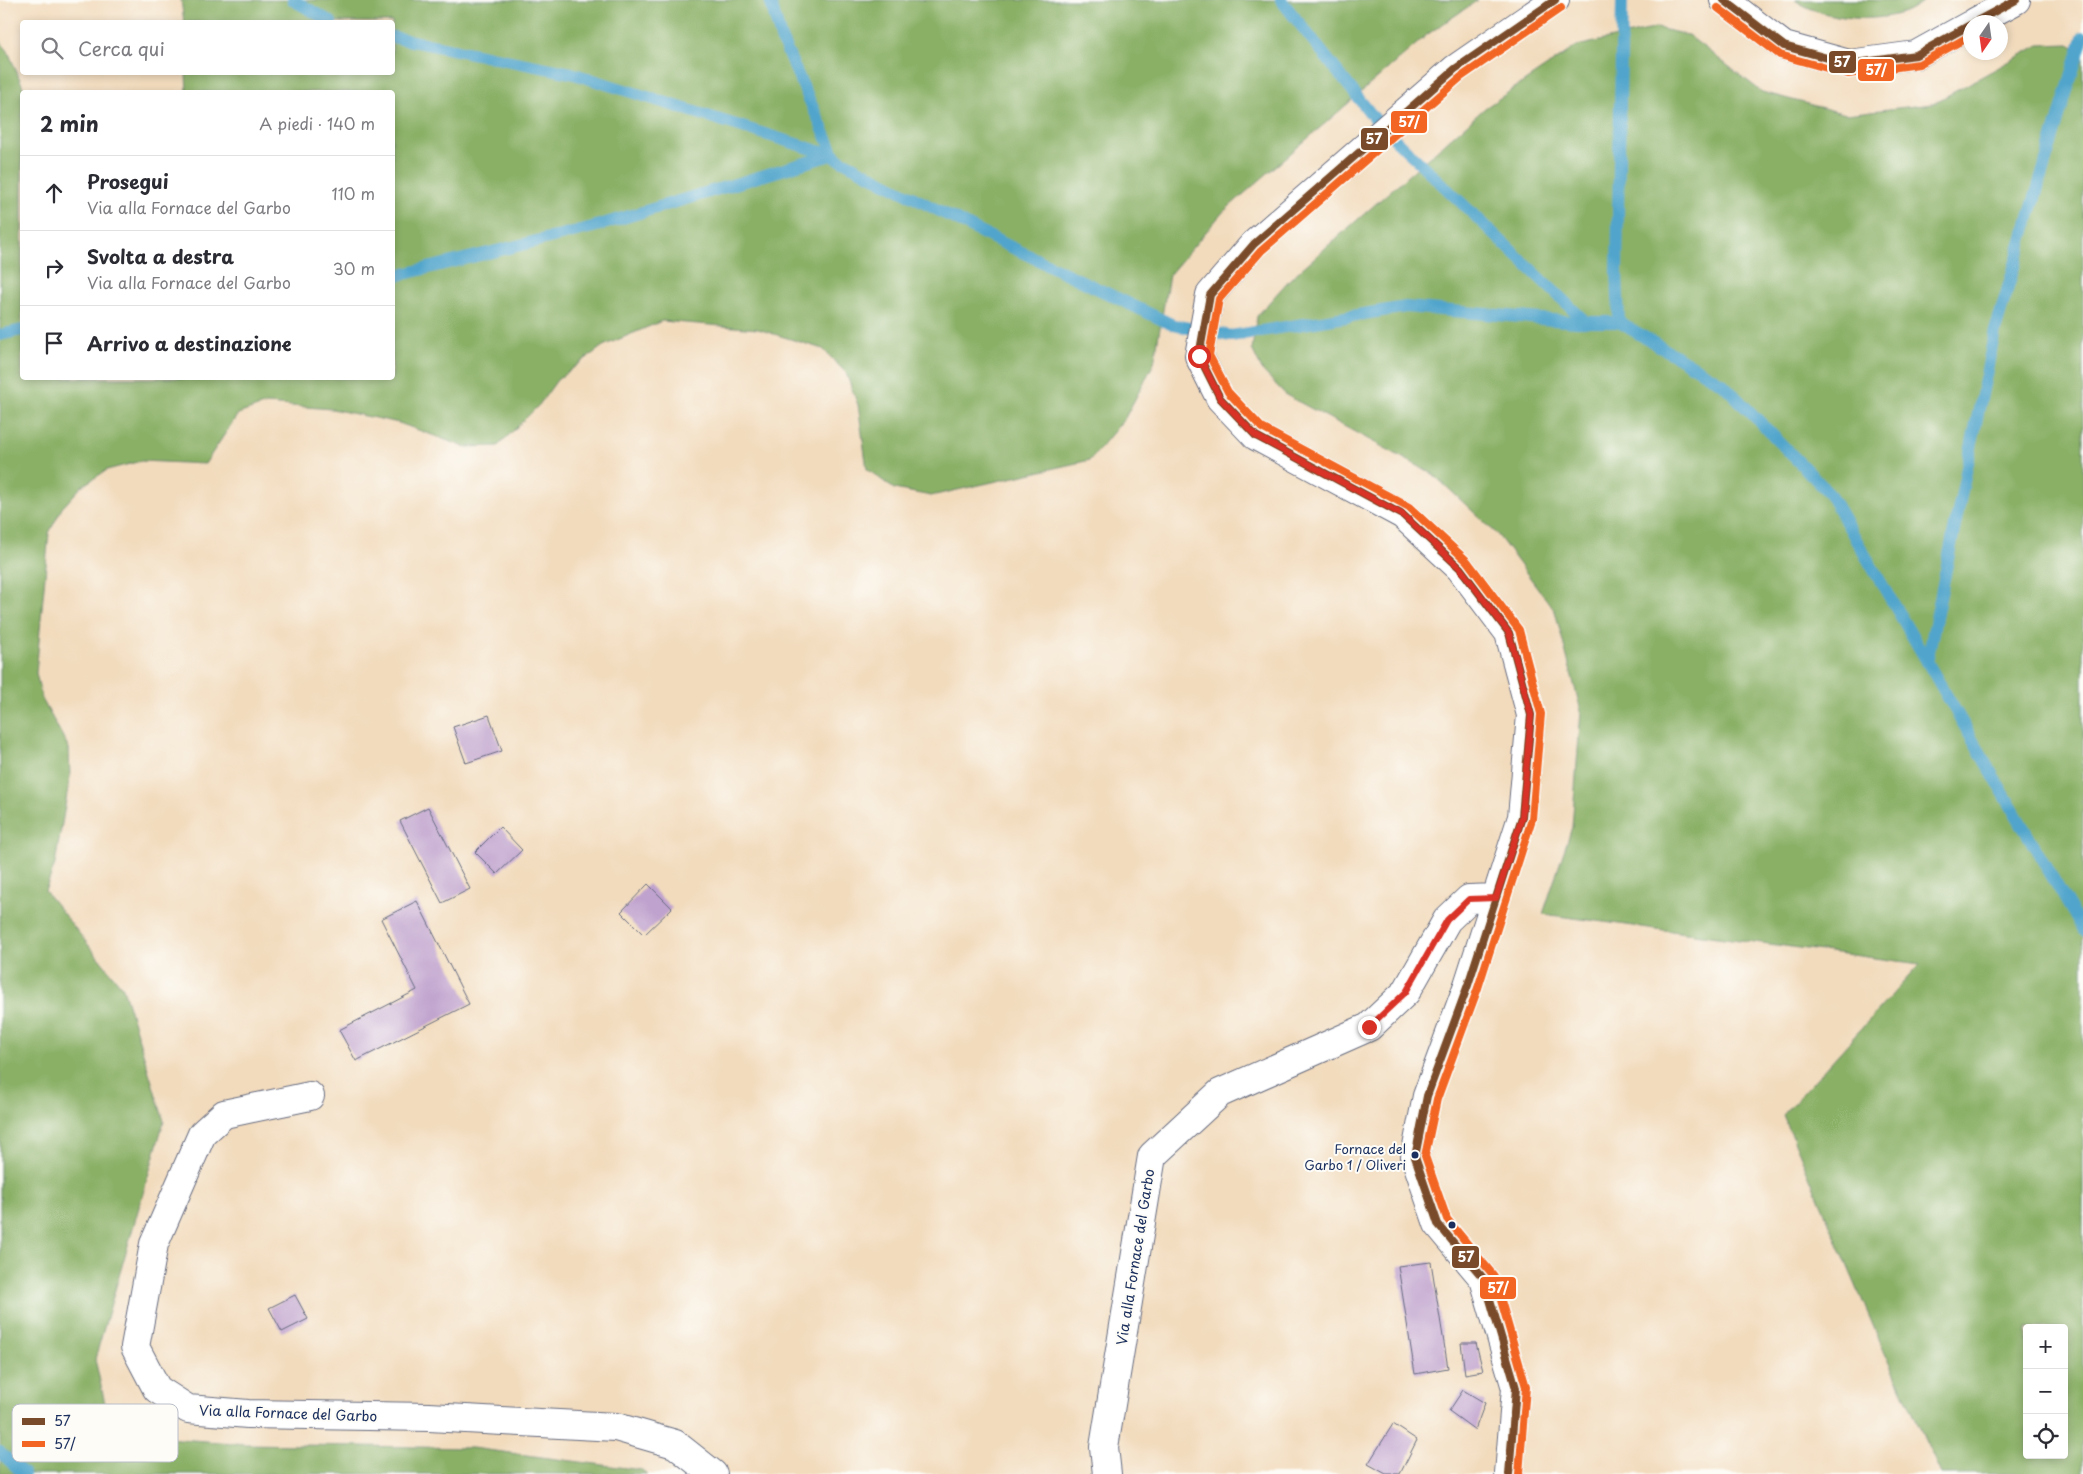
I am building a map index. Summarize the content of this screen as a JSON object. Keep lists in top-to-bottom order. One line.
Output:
{"streets":{"street":["Via alla Fornace del Garbo"]},"places":["Fornace del Garbo 1 / Oliveri"],"lines":["transit line 57","transit line 57/"],"legend":["57","57/"],"north":"bottom","page":{"search":"Cerca qui","heading":["2 min","A piedi · 140 m"],"list":[["Prosegui","Via alla Fornace del Garbo","110 m"],["Svolta a destra","Via alla Fornace del Garbo","30 m"],"Arrivo a destinazione"],"map_buttons":["+","−"]}}
